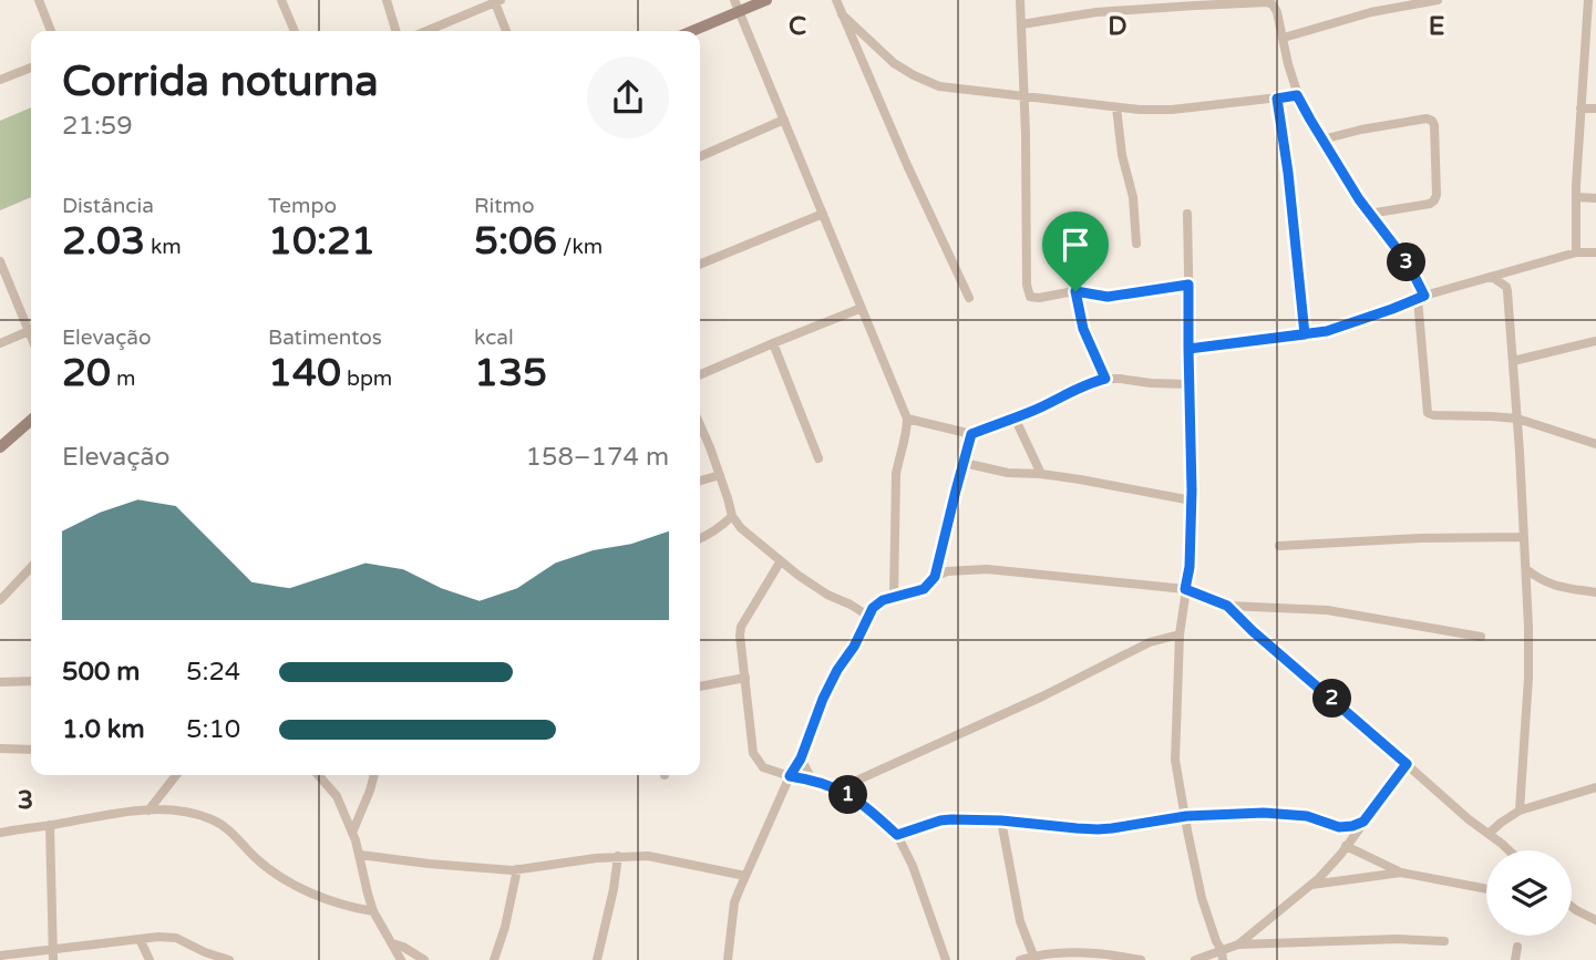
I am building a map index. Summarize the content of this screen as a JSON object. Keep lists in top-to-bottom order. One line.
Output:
{"page":{"heading":["Corrida noturna","21:59"],"stats":[["Distância","2.03 km"],["Tempo","10:21"],["Ritmo","5:06 /km"],["Elevação","20 m"],["Batimentos","140 bpm"],["kcal","135"]],"pins":["3","2","1"],"chart":["Elevação","158–174 m"],"list":[{"name":"500 m","note":"5:24"},{"name":"1.0 km","note":"5:10"}]},"grid":{"columns":["C","D","E"],"rows":["3"]}}
